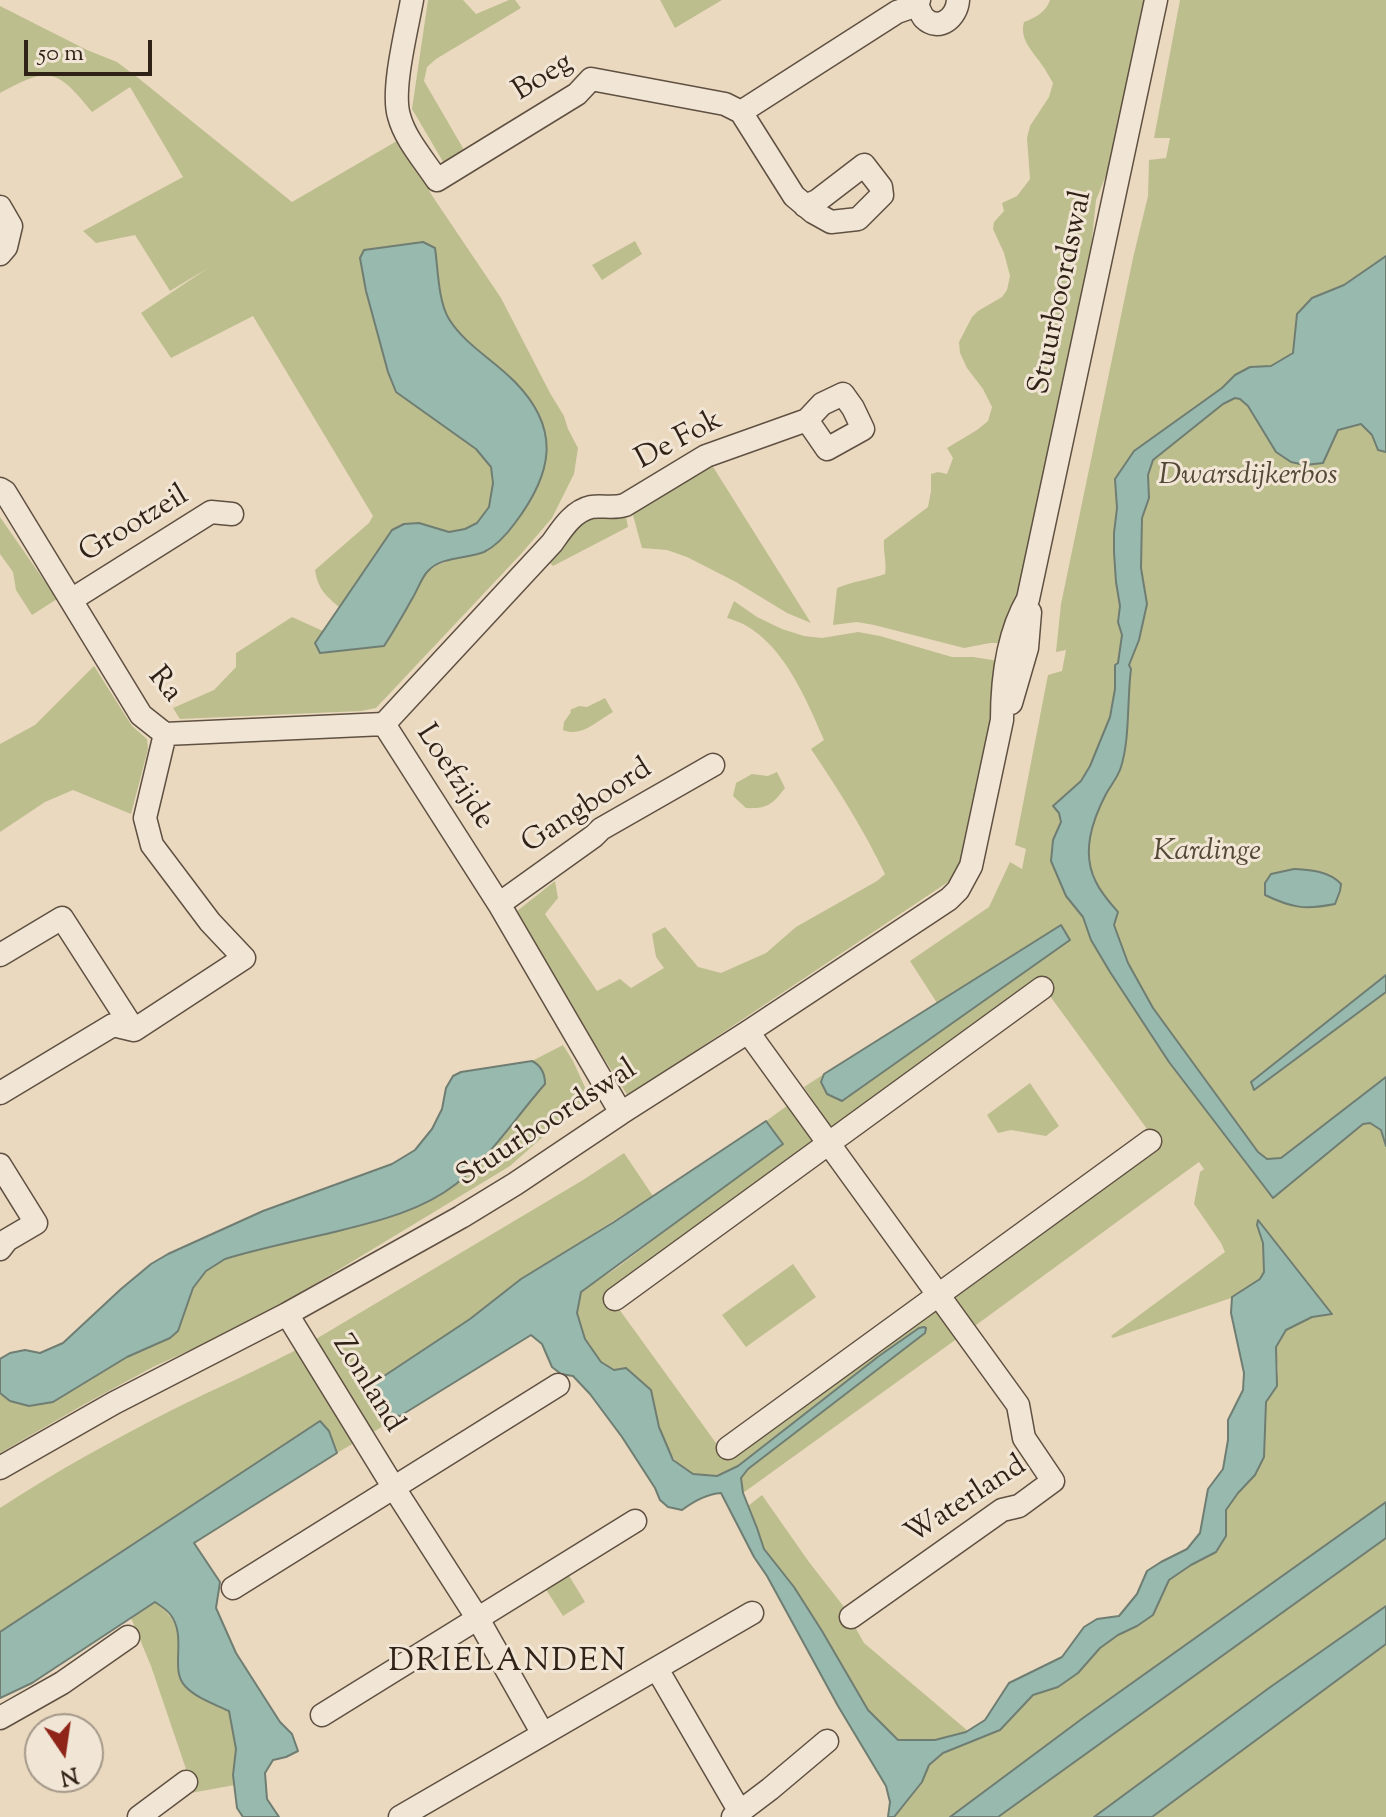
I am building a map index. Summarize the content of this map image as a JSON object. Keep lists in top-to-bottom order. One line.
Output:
{"streets":{"street":["Boeg","Stuurboordswal","De Fok","Grootzeil","Ra","Loefzijde","Gangboord","Zonland","Waterland"]},"crossings":[["Stuurboordswal","Loefzijde"],["Stuurboordswal","Zonland"],["Stuurboordswal","Waterland"],["De Fok","Loefzijde"],["Grootzeil","Ra"],["Ra","Loefzijde"],["Loefzijde","Gangboord"]],"districts":["DRIELANDEN"],"parks":["Dwarsdijkerbos","Kardinge"],"scale_bar":"50 m","north":"bottom"}
